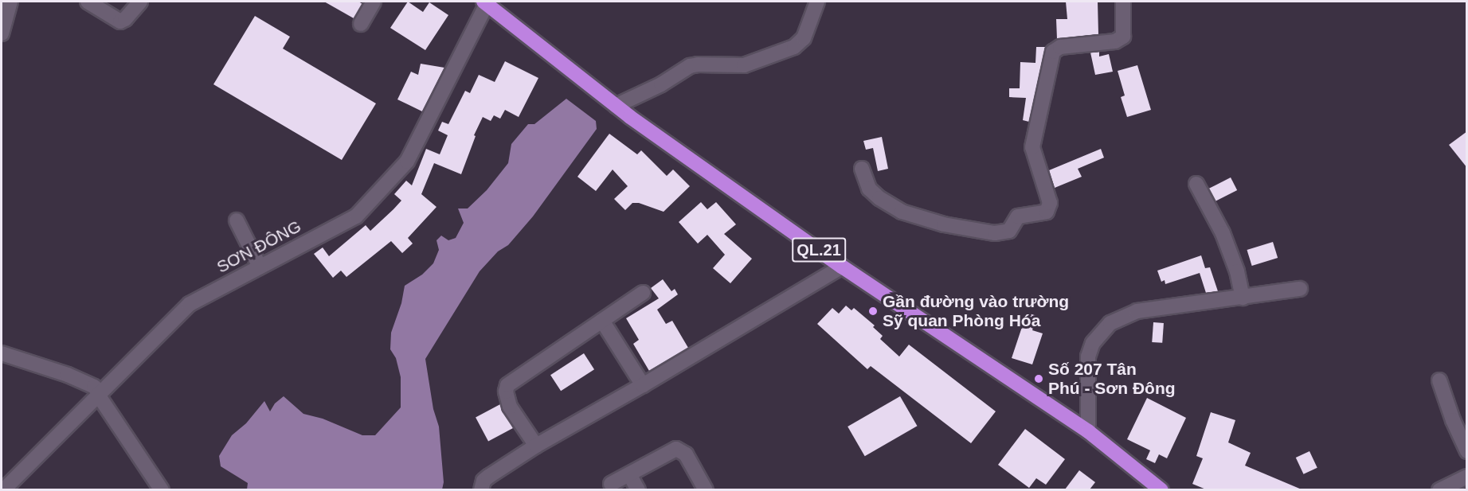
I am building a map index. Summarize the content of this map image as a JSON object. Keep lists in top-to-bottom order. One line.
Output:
{"streets":{"highway":["QL.21"],"street":["SƠN ĐÔNG"]},"crossings":[["SƠN ĐÔNG","QL.21"]],"places":["Gần đường vào trường Sỹ quan Phòng Hóa","Số 207 Tân Phú - Sơn Đông"]}
